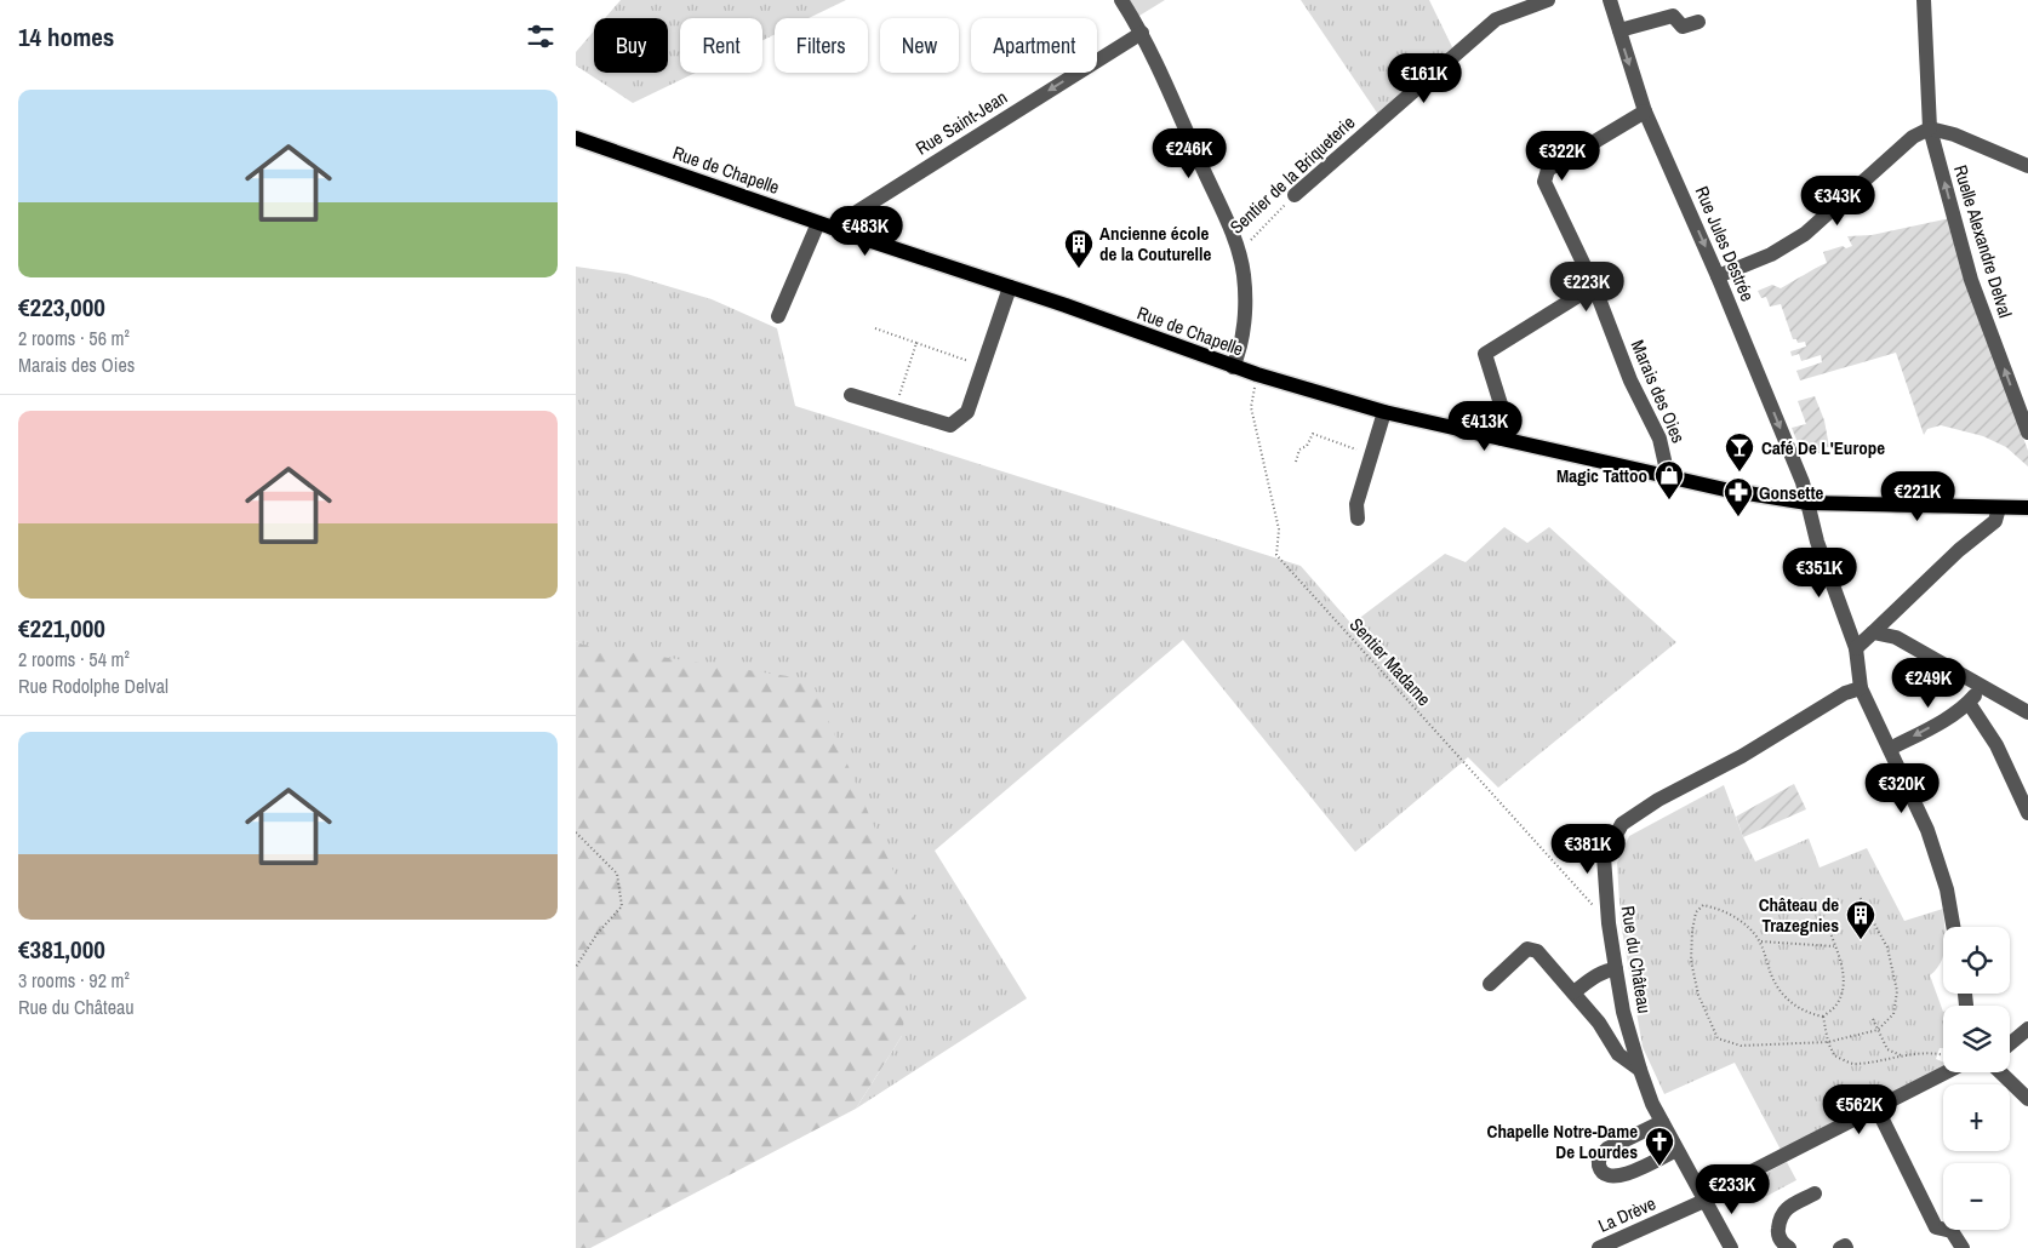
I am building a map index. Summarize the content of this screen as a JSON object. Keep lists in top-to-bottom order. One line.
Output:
{"streets":{"main road":["Rue de Chapelle"],"street":["Rue Saint-Jean","Sentier de la Briqueterie","Ruelle Alexandre Delval","Rue Jules Destrée","Marais des Oies","Rue du Château","La Drève"],"path":["Sentier Madame"]},"crossings":[["Rue Saint-Jean","Rue de Chapelle"],["Rue de Chapelle","Rue Jules Destrée"],["Rue de Chapelle","Marais des Oies"],["Rue de Chapelle","Sentier Madame"],["Rue Jules Destrée","Marais des Oies"],["Rue Jules Destrée","Rue du Château"],["Rue du Château","La Drève"]],"one_way":["Rue Saint-Jean","Ruelle Alexandre Delval","Rue Jules Destrée"],"places":{"building":["Ancienne école de la Couturelle","Château de Trazegnies"],"bar":["Café De L'Europe"],"shop":["Magic Tattoo"],"pharmacy":["Gonsette"],"church":["Chapelle Notre-Dame De Lourdes"]},"page":{"heading":"14 homes","chip":["Buy","Rent","Filters","New","Apartment"],"price":["€161K","€246K","€322K","€343K","€483K","€223K","€413K","€221K","€351K","€249K","€320K","€381K","€562K","€233K"],"list":[{"name":"€223,000","note":"2 rooms · 56 m² · Marais des Oies"},{"name":"€221,000","note":"2 rooms · 54 m² · Rue Rodolphe Delval"},{"name":"€381,000","note":"3 rooms · 92 m² · Rue du Château"}],"map_buttons":["+","−"]}}
